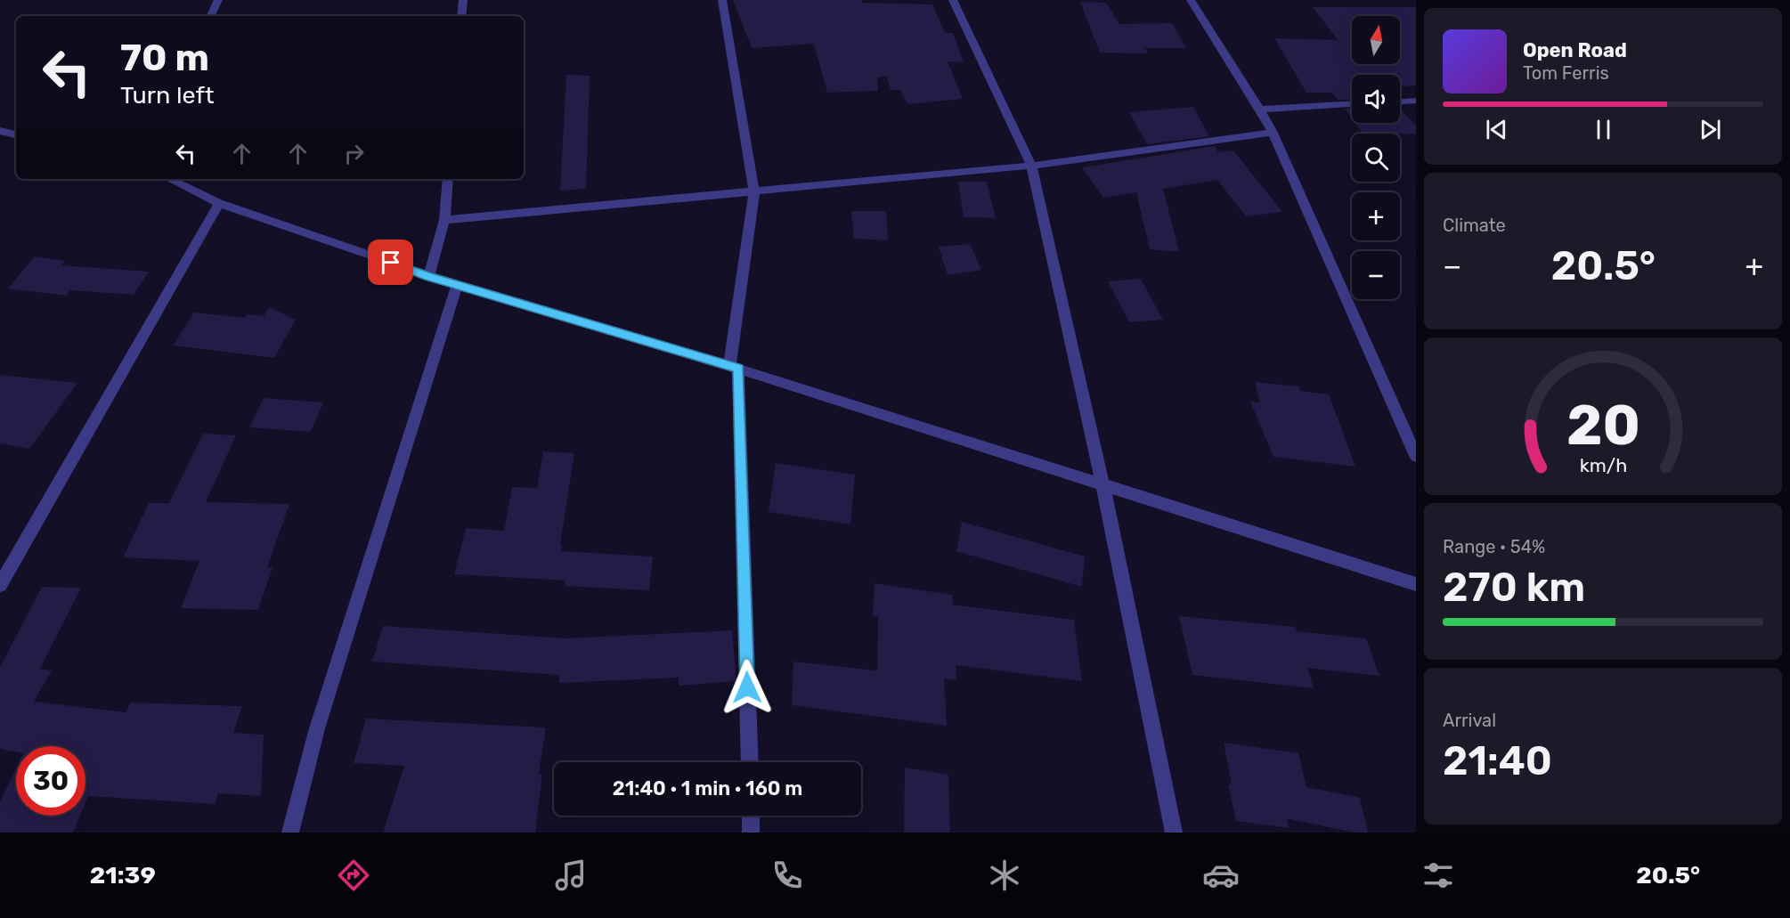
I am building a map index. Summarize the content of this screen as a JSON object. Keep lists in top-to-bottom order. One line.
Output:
{"north":"top","page":{"map_buttons":["+","−"],"turn":["70 m","Turn left"],"song":["Open Road","Tom Ferris"],"tile":["Climate",["Range · 54%","270 km"],["Arrival","21:40"]],"heat":["−","20.5°","+"],"limit":"30","trip":"21:40 · 1 min · 160 m","tabs":["21:39","20.5°"],"gauge":["20","km/h"]}}
